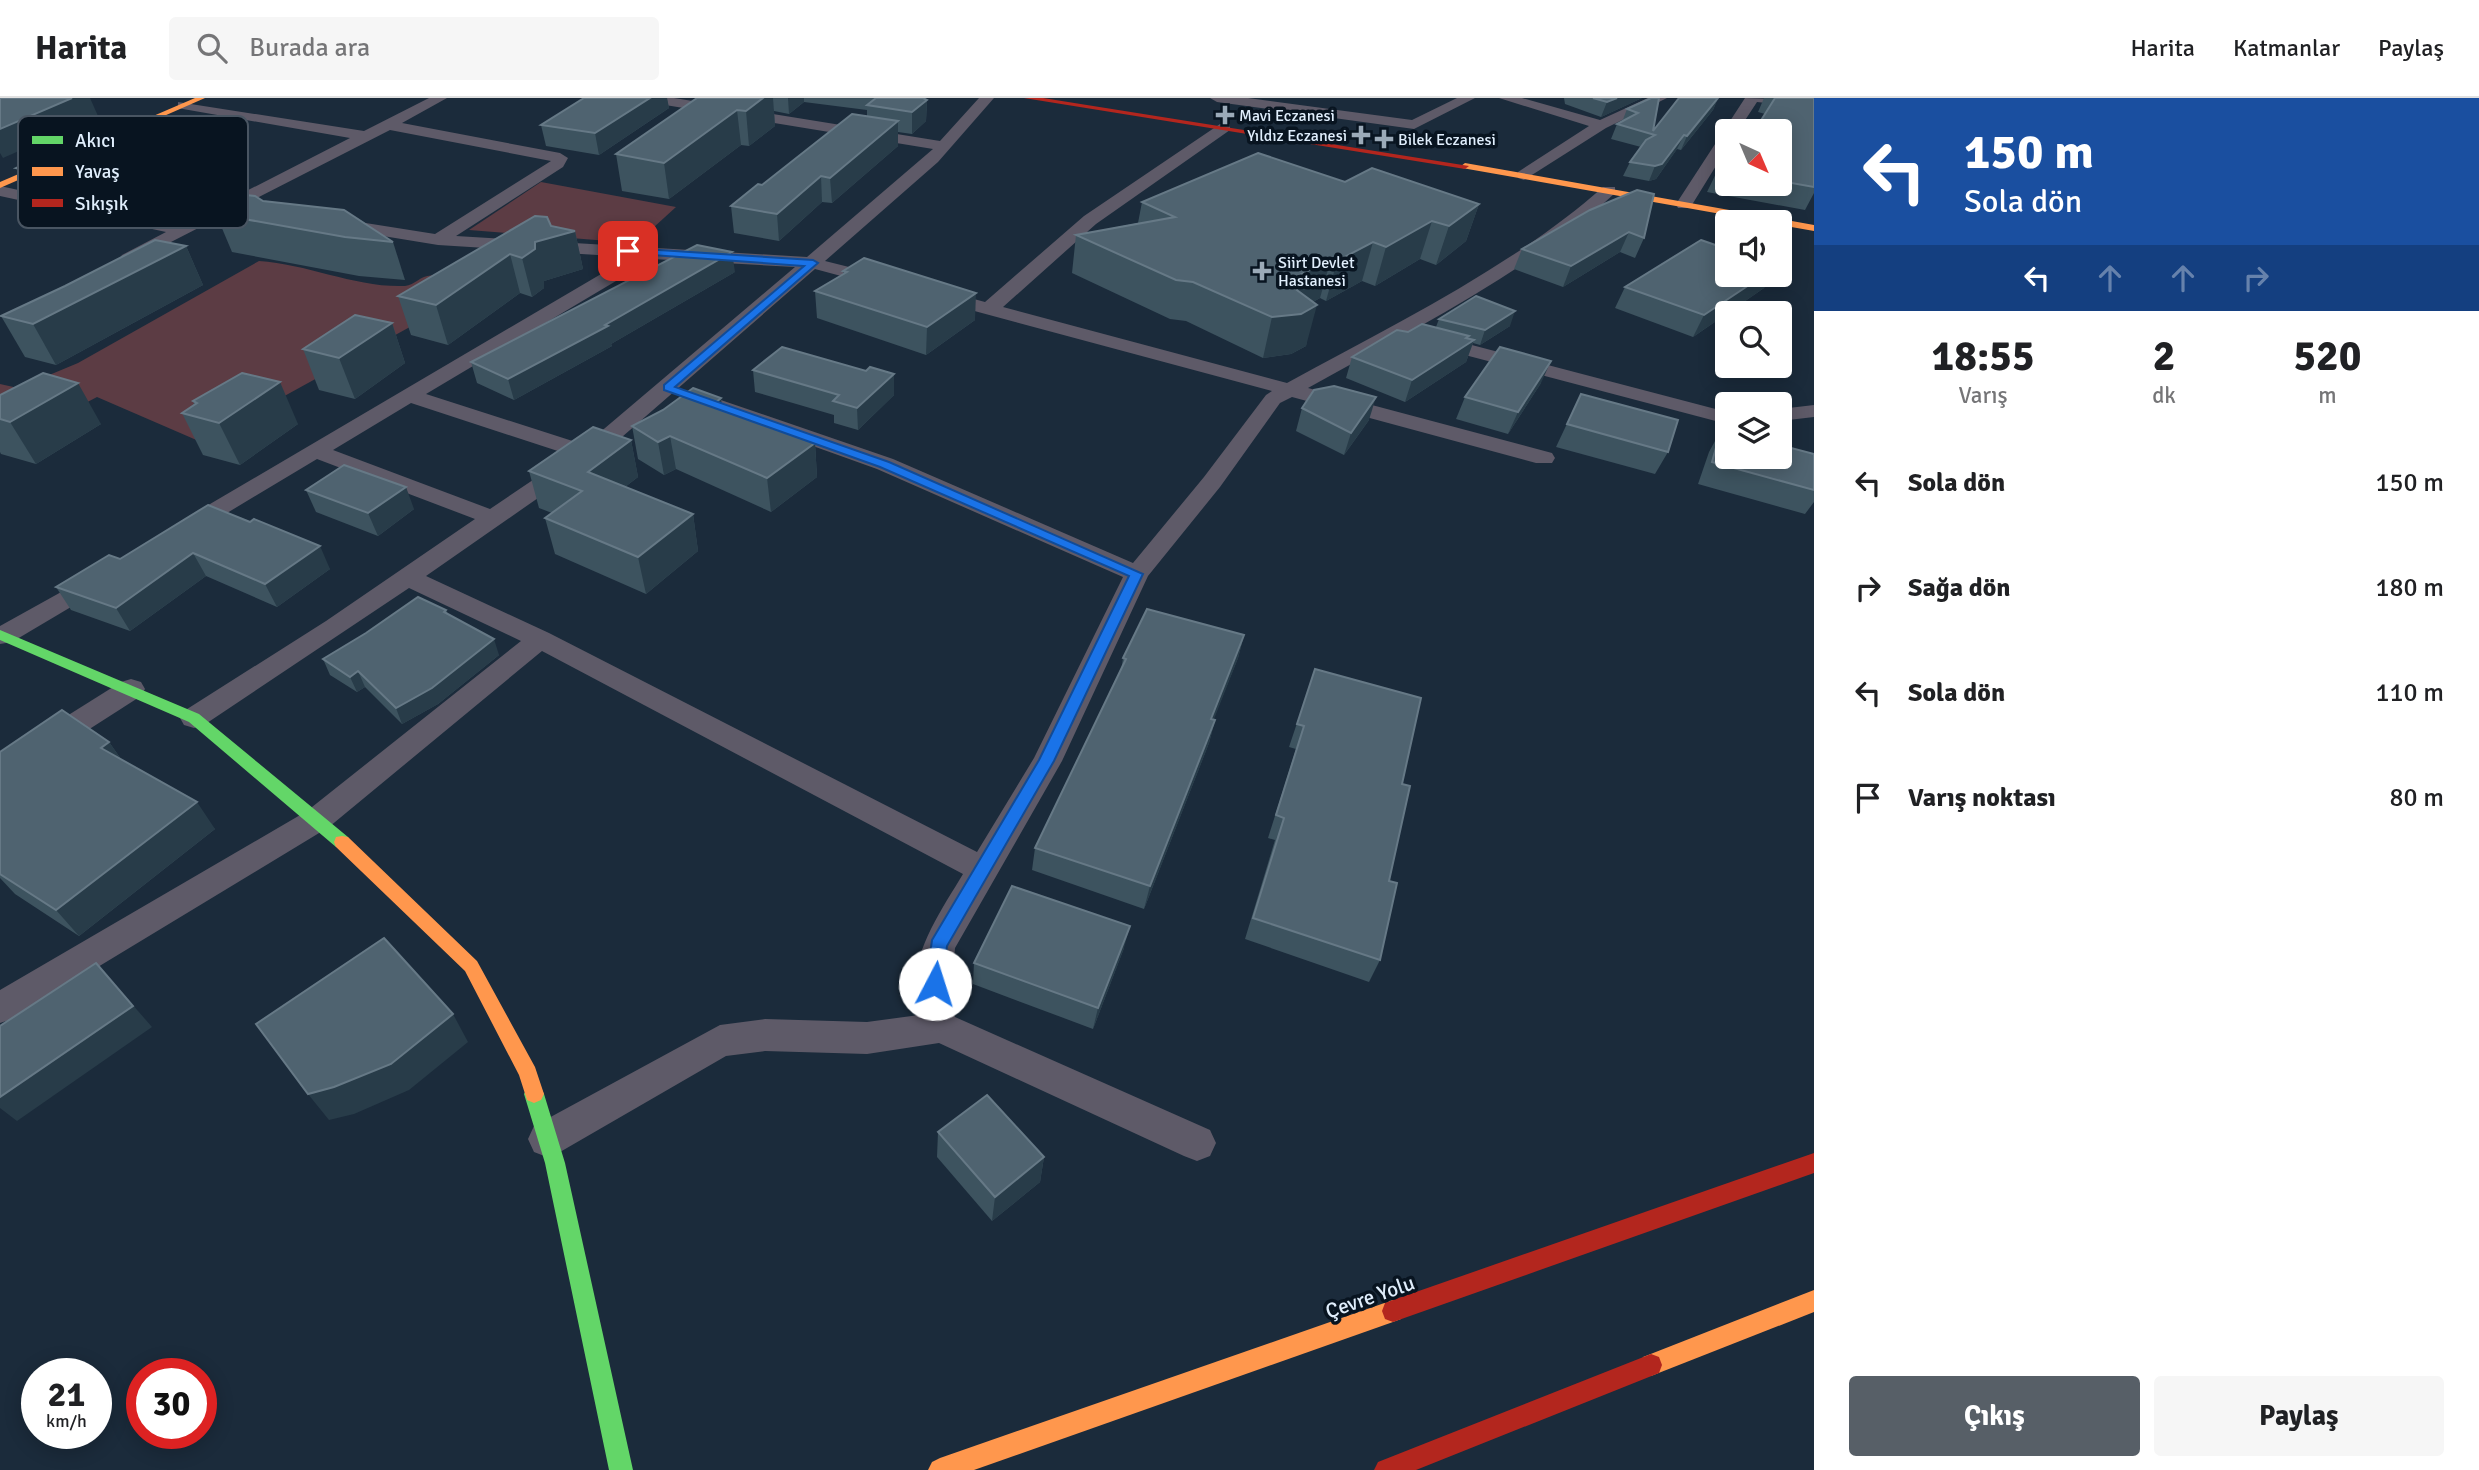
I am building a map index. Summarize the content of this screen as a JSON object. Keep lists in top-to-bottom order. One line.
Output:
{"streets":{"main road":["Çevre Yolu"]},"places":{"health":["Mavi Eczanesi","Yıldız Eczanesi","Bilek Eczanesi","Siirt Devlet Hastanesi"]},"legend":["Akıcı","Yavaş","Sıkışık"],"north":"bottom right","page":{"header":"Harita","search":"Burada ara","nav":["Harita","Katmanlar","Paylaş"],"turn":["150 m","Sola dön"],"eta":["18:55","Varış","2","dk","520","m"],"list":[{"name":"Sola dön","value":"150 m"},{"name":"Sağa dön","value":"180 m"},{"name":"Sola dön","value":"110 m"},{"name":"Varış noktası","value":"80 m"}],"speed":"21 km/h","limit":"30","buttons":["Çıkış","Paylaş"]}}
